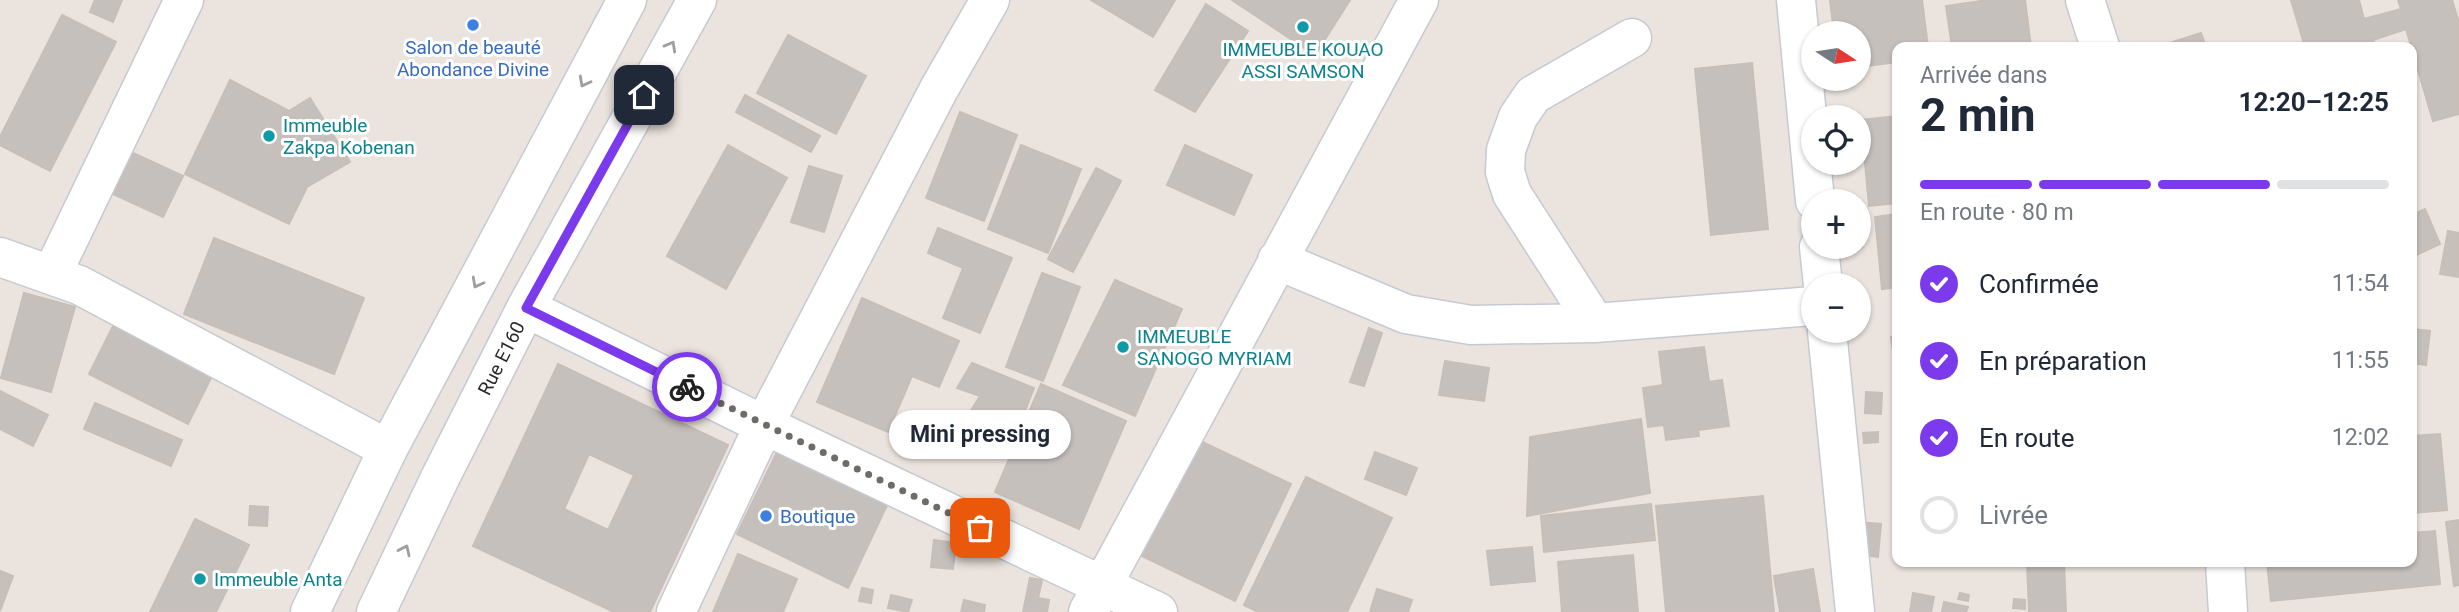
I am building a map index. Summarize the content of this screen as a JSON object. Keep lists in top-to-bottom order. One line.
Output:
{"streets":{"street":["Rue E160"]},"places":["Salon de beauté Abondance Divine","IMMEUBLE KOUAO ASSI SAMSON","Immeuble Zakpa Kobenan","IMMEUBLE SANOGO MYRIAM","Boutique","Mini pressing","Immeuble Anta"],"north":"right","page":{"map_buttons":["+","−"],"heading":["2 min","Arrivée dans","12:20–12:25"],"bar":"En route · 80 m","list":[["Confirmée","11:54"],["En préparation","11:55"],["En route","12:02"],"Livrée"],"bubble":"Mini pressing"}}
